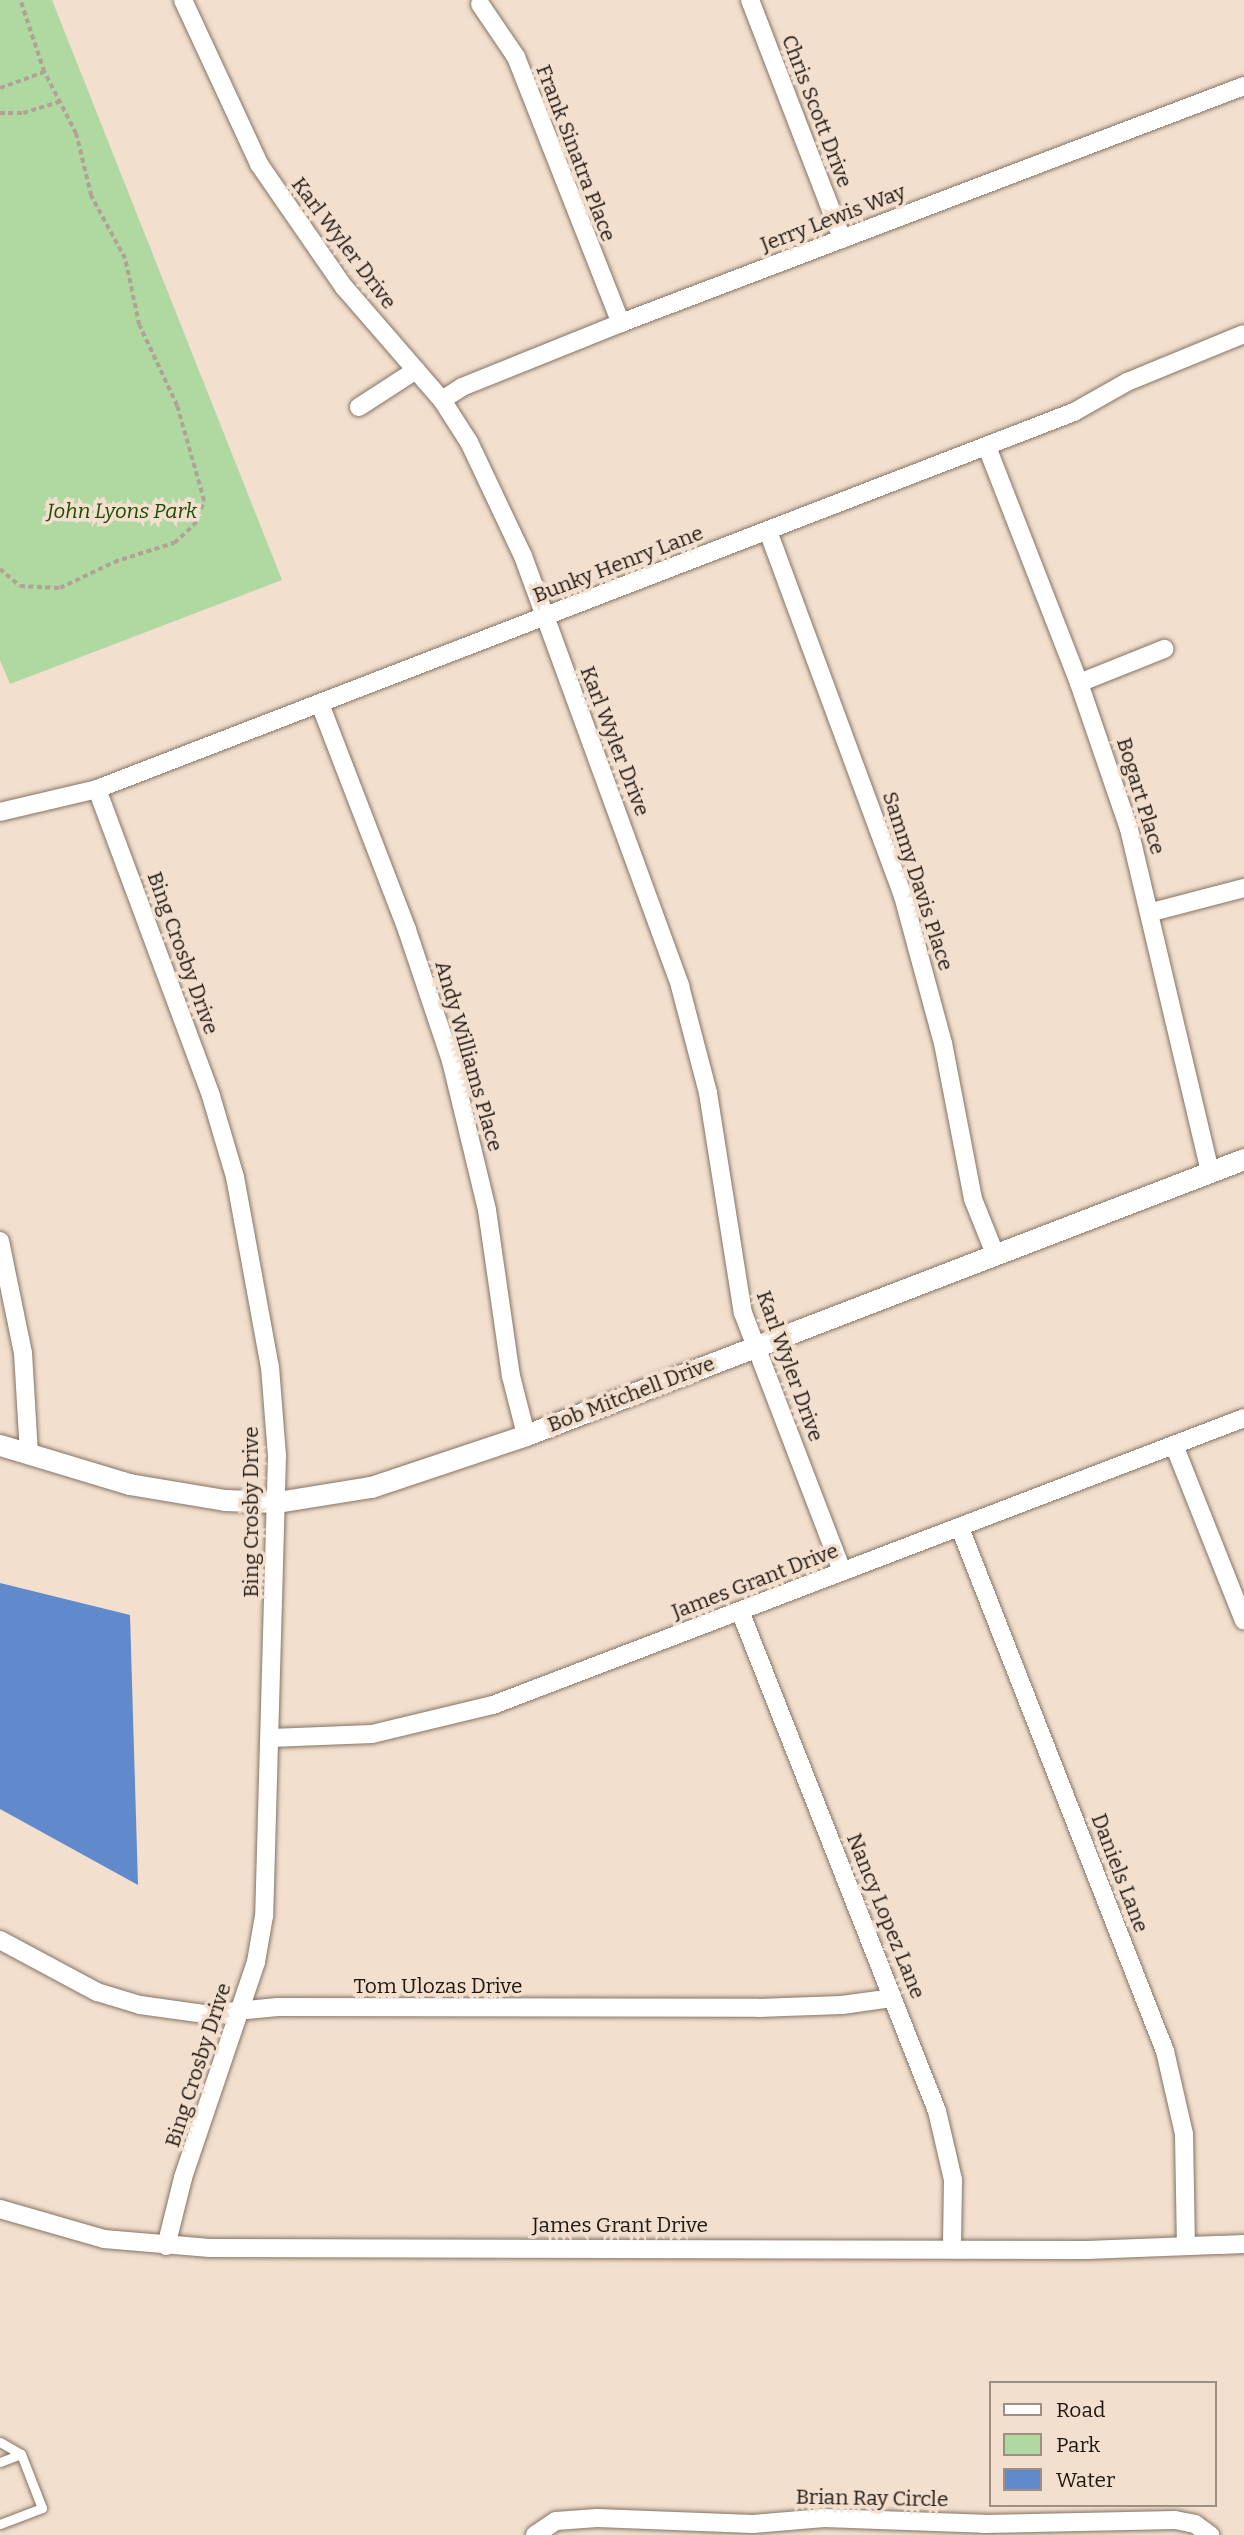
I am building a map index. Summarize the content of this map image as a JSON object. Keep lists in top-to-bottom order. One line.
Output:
{"streets":{"street":["Chris Scott Drive","Frank Sinatra Place","Jerry Lewis Way","Karl Wyler Drive","Bunky Henry Lane","Bogart Place","Sammy Davis Place","Bing Crosby Drive","Andy Williams Place","Bob Mitchell Drive","James Grant Drive","Daniels Lane","Nancy Lopez Lane","Tom Ulozas Drive","Brian Ray Circle"]},"crossings":[["Chris Scott Drive","Jerry Lewis Way"],["Frank Sinatra Place","Jerry Lewis Way"],["Jerry Lewis Way","Karl Wyler Drive"],["Karl Wyler Drive","Bunky Henry Lane"],["Karl Wyler Drive","Bob Mitchell Drive"],["Karl Wyler Drive","James Grant Drive"],["Bunky Henry Lane","Bogart Place"],["Bunky Henry Lane","Sammy Davis Place"],["Bunky Henry Lane","Bing Crosby Drive"],["Bunky Henry Lane","Andy Williams Place"],["Bogart Place","Bob Mitchell Drive"],["Sammy Davis Place","Bob Mitchell Drive"],["Bing Crosby Drive","Bob Mitchell Drive"],["Bing Crosby Drive","James Grant Drive"],["Bing Crosby Drive","Tom Ulozas Drive"],["Andy Williams Place","Bob Mitchell Drive"],["James Grant Drive","Daniels Lane"],["James Grant Drive","Nancy Lopez Lane"],["Nancy Lopez Lane","Tom Ulozas Drive"]],"parks":["John Lyons Park"],"legend":["Road","Park","Water"]}
